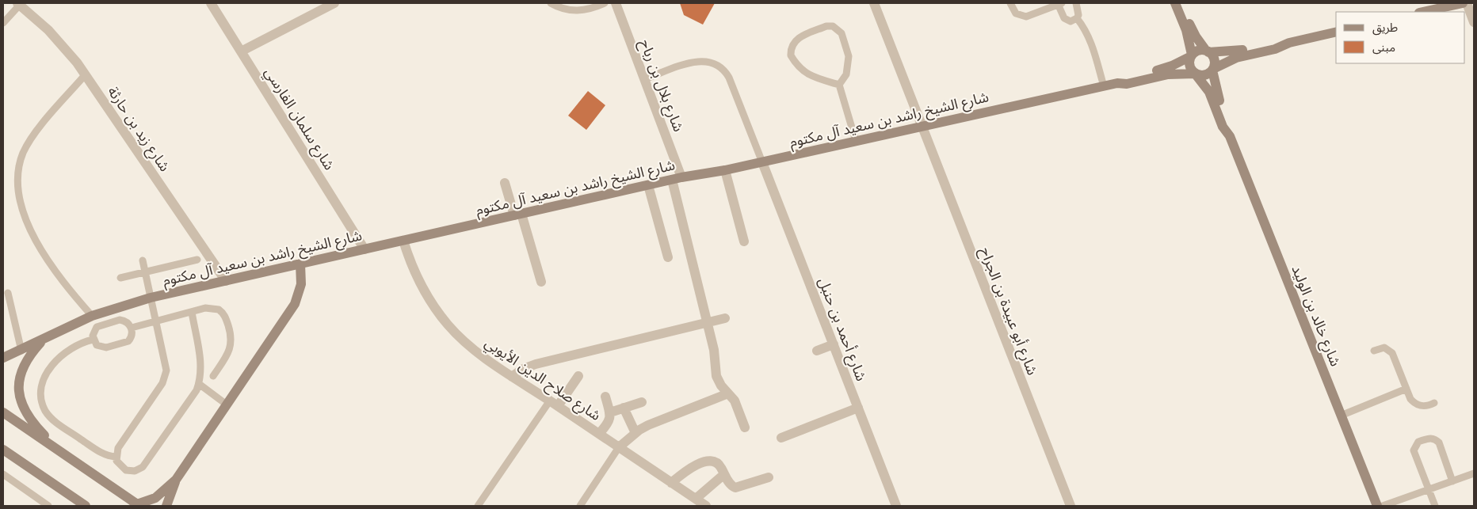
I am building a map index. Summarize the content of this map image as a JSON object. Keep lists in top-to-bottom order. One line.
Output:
{"streets":{"street":["شارع بلال بن رباح","شارع سلمان الفارسي","شارع الشيخ راشد بن سعيد آل مكتوم","شارع زيد بن حارثة","شارع أبو عبيدة بن الجراح","شارع خالد بن الوليد","شارع أحمد بن حنبل","شارع صلاح الدين الأيوبي"]},"crossings":[["شارع بلال بن رباح","شارع الشيخ راشد بن سعيد آل مكتوم"],["شارع سلمان الفارسي","شارع الشيخ راشد بن سعيد آل مكتوم"],["شارع الشيخ راشد بن سعيد آل مكتوم","شارع زيد بن حارثة"],["شارع الشيخ راشد بن سعيد آل مكتوم","شارع أبو عبيدة بن الجراح"],["شارع الشيخ راشد بن سعيد آل مكتوم","شارع خالد بن الوليد"],["شارع الشيخ راشد بن سعيد آل مكتوم","شارع أحمد بن حنبل"],["شارع الشيخ راشد بن سعيد آل مكتوم","شارع صلاح الدين الأيوبي"]],"legend":["طريق","مبنى"]}
